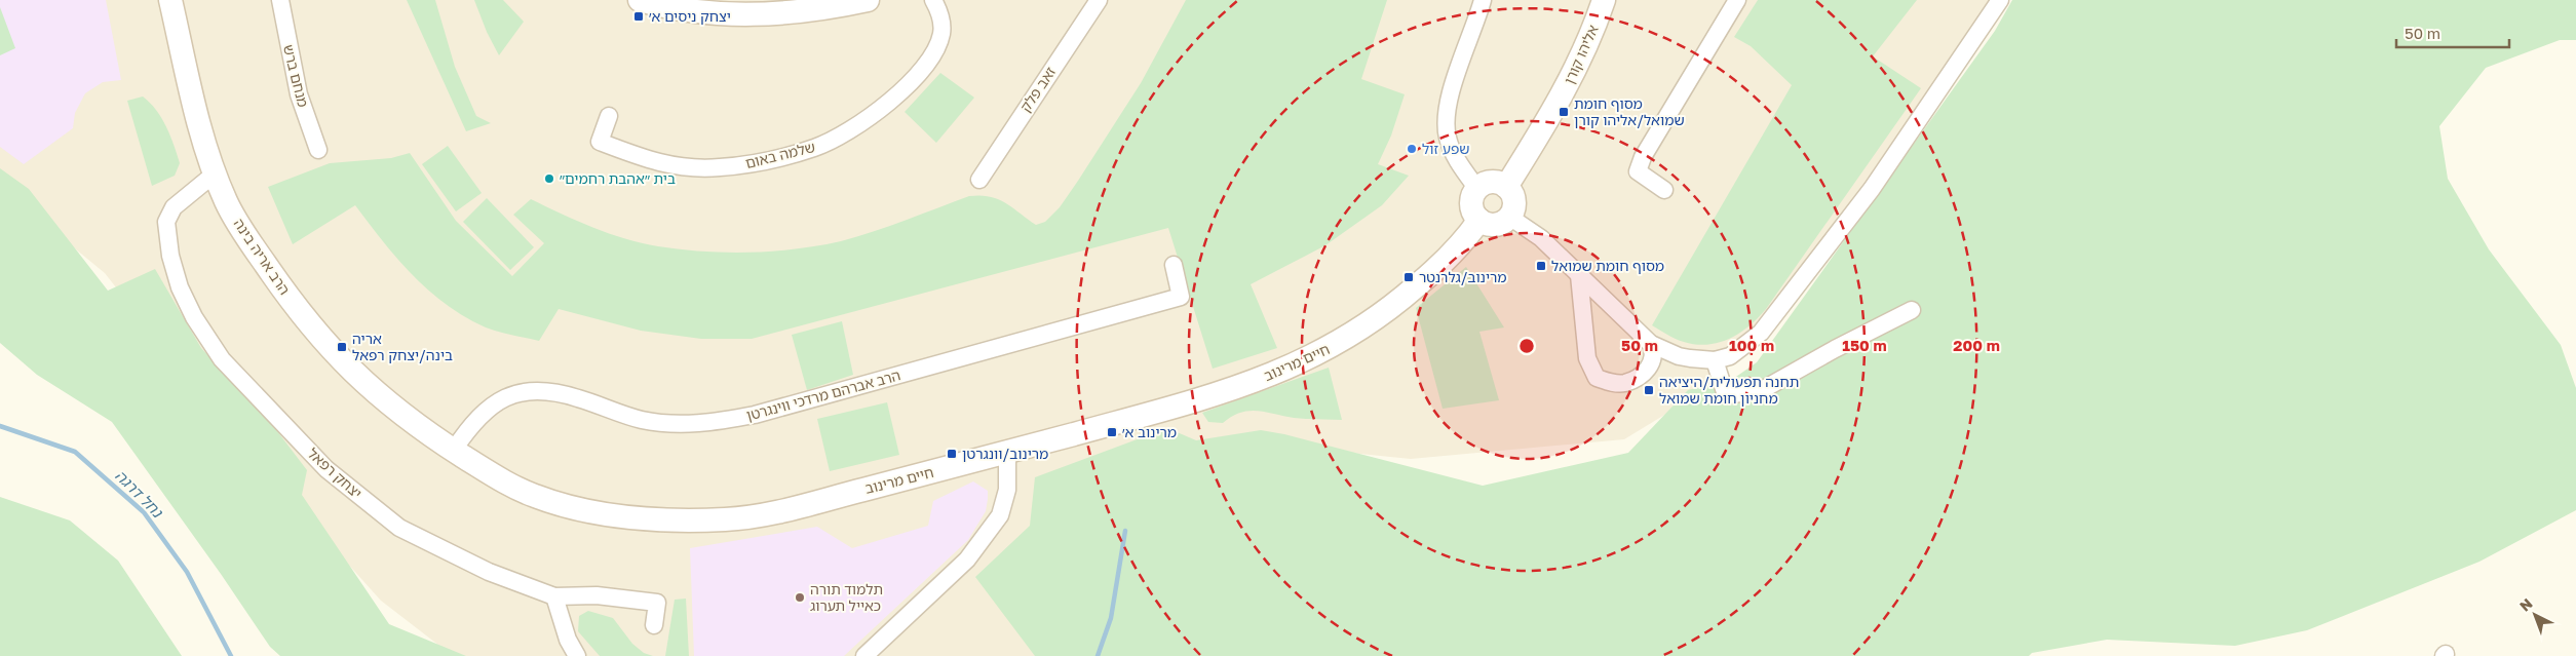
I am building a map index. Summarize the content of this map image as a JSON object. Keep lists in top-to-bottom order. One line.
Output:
{"streets":{"street":["אליהו קורן","מנחם ברש","זאב פלק","שלמה באום","הרב אריה בינה","חיים מרינוב","הרב אברהם מרדכי ווינגרטן","יצחק רפאל"]},"crossings":[["אליהו קורן","חיים מרינוב"],["הרב אריה בינה","חיים מרינוב"],["הרב אריה בינה","הרב אברהם מרדכי ווינגרטן"],["הרב אריה בינה","יצחק רפאל"],["חיים מרינוב","הרב אברהם מרדכי ווינגרטן"]],"water":["נחל דרגה"],"places":{"transit":["יצחק ניסים א׳","מסוף חומת שמואל/אליהו קורן","מסוף חומת שמואל","מרינוב/גלרנטר","אריה בינה/יצחק רפאל","תחנה תפעולית/היציאה מחניון חומת שמואל","מרינוב א׳","מרינוב/וונגרטן"],"other":["שפע זול","בית ״אהבת רחמים״","תלמוד תורה כאייל תערוג"]},"scale_bar":"50 m","north":"top left","rings":["50 m","100 m","150 m","200 m"]}
